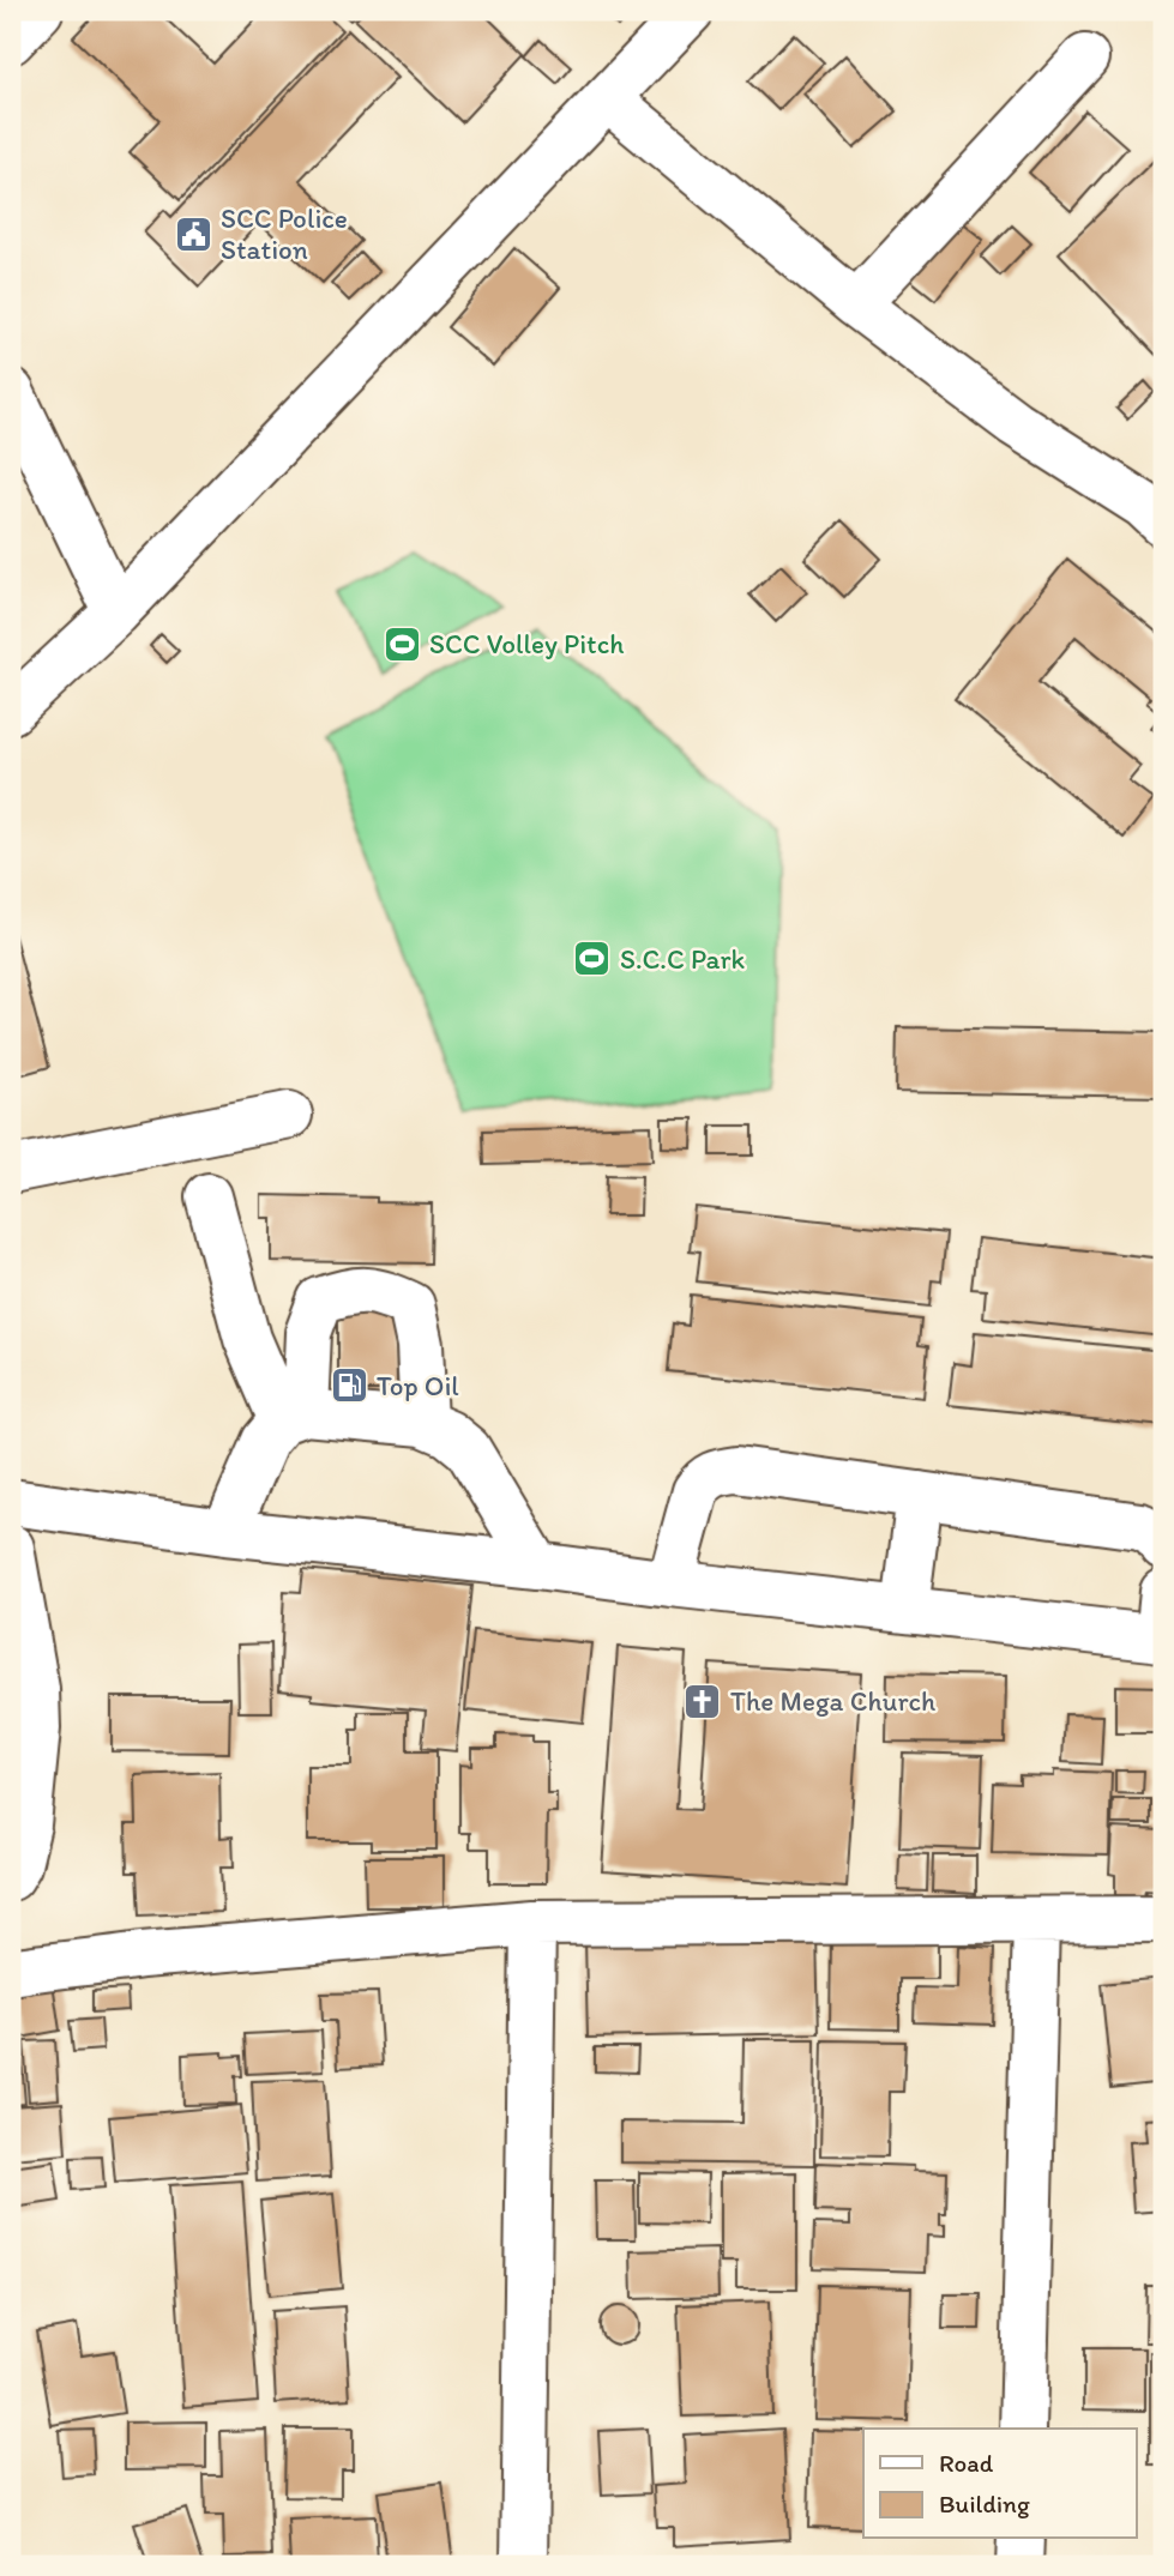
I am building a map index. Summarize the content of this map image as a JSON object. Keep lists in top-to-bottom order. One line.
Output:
{"places":{"public building":["SCC Police Station"],"sports":["SCC Volley Pitch","S.C.C Park"],"fuel station":["Top Oil"],"church":["The Mega Church"]},"legend":["Road","Building"]}
